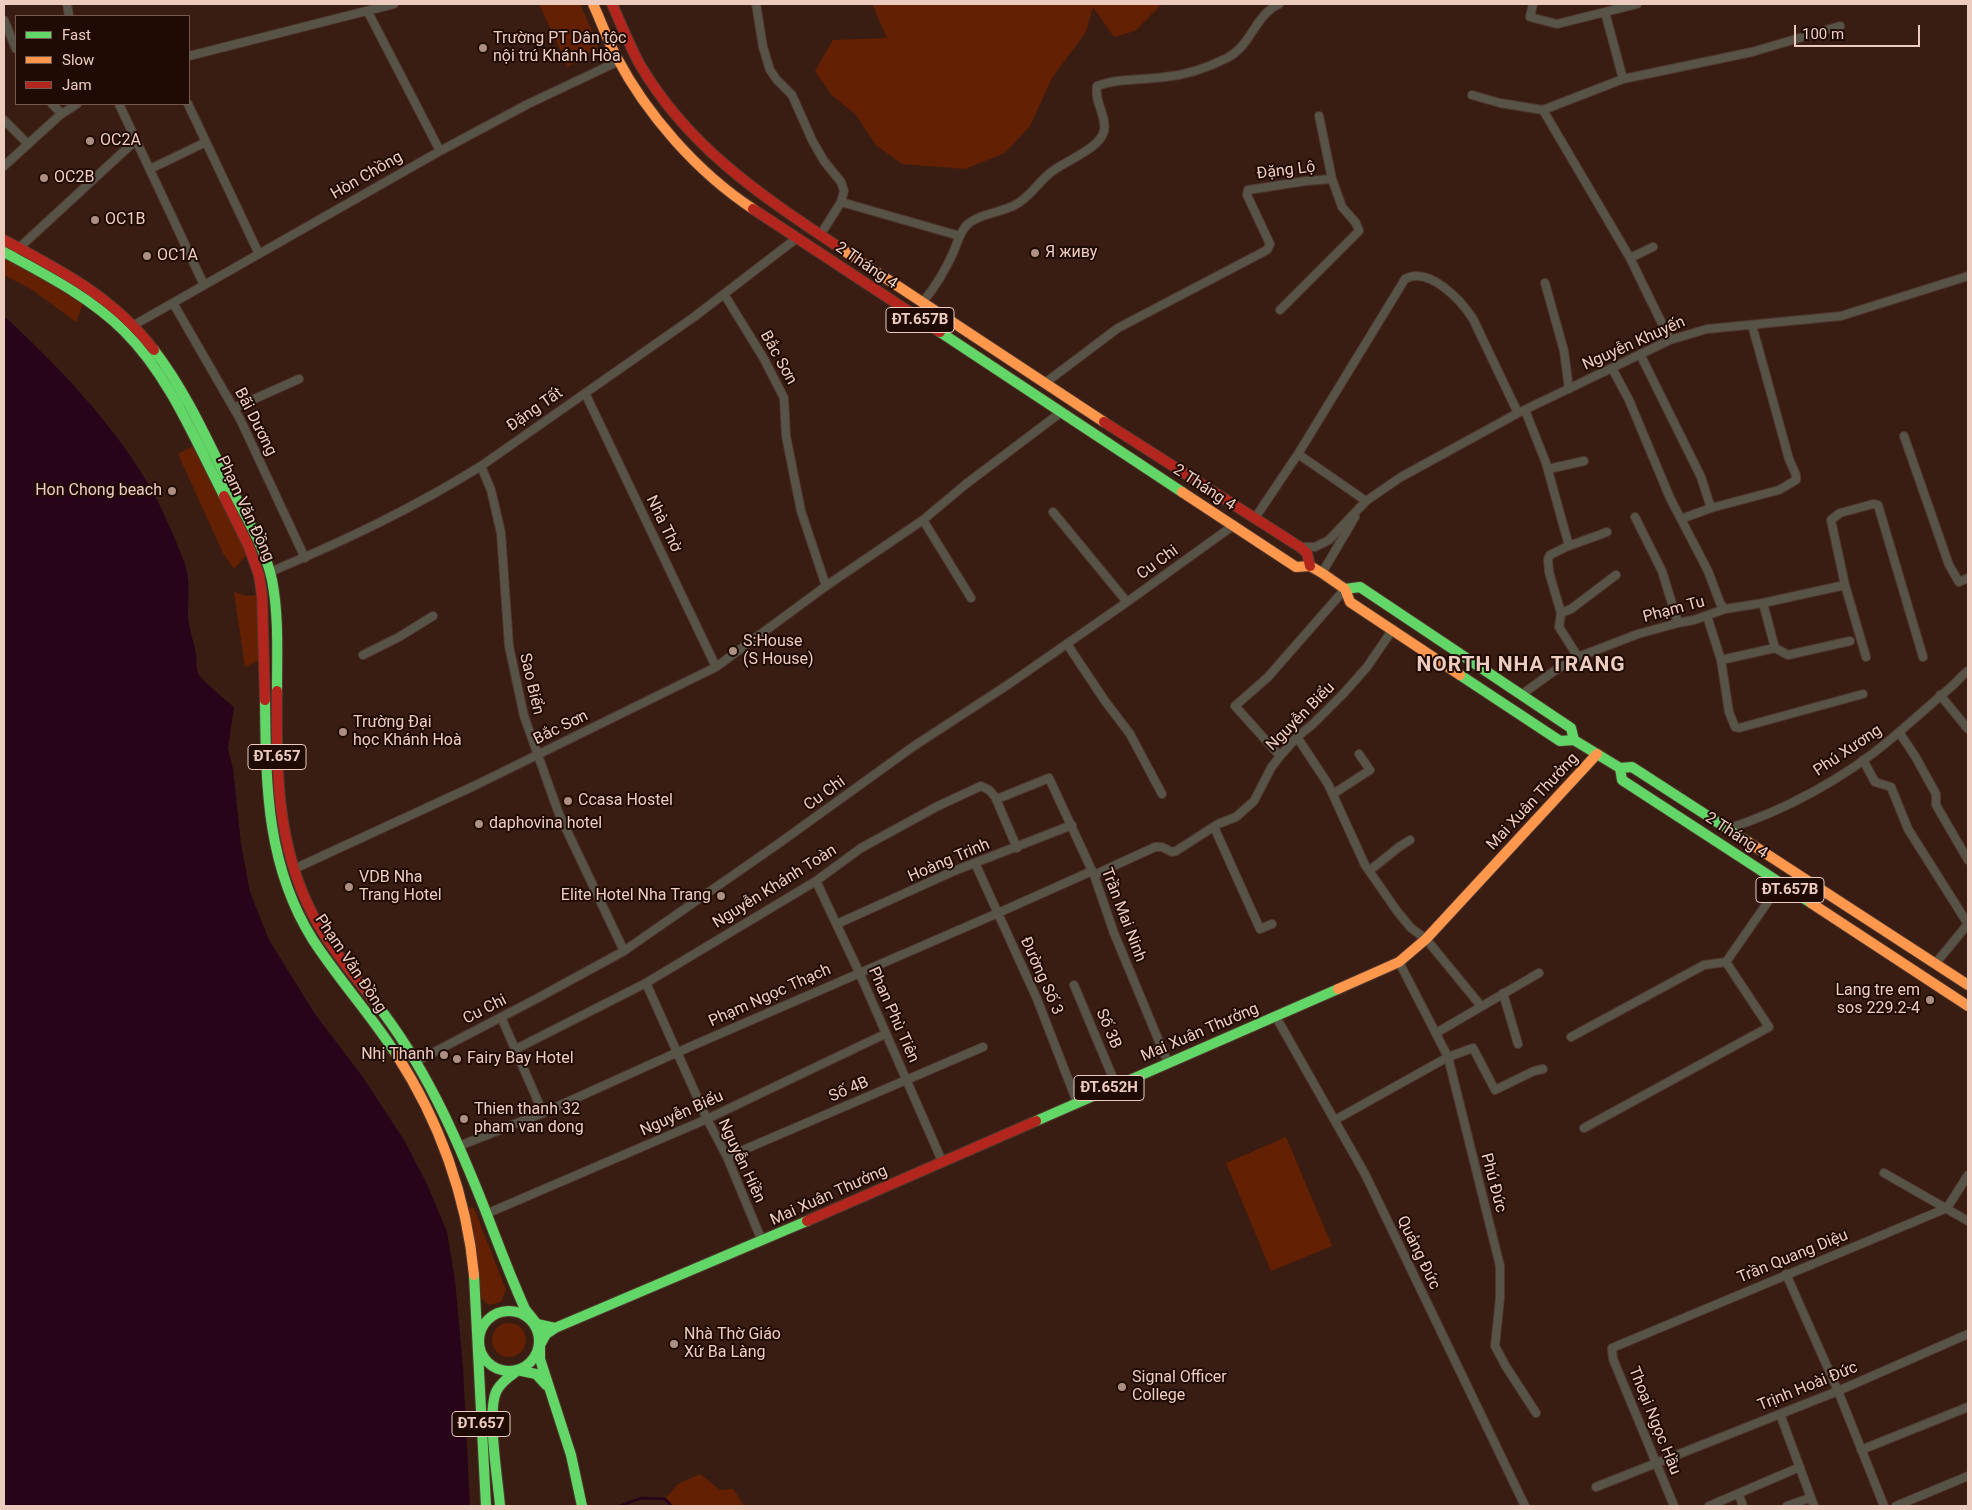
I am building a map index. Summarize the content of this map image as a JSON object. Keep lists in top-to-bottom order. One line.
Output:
{"streets":{"main road":["2 Tháng 4","ĐT.657B","Phạm Văn Đồng","ĐT.657","Mai Xuân Thưởng","ĐT.652H"],"street":["Đặng Lộ","Hòn Chồng","Nguyễn Khuyến","Bắc Sơn","Đặng Tất","Bãi Dương","Nhà Thờ","Cu Chi","Phạm Tu","Sao Biển","Nguyễn Biểu","Phú Xương","Hoàng Trinh","Nguyễn Khánh Toàn","Trần Mai Ninh","Đường Số 3","Phạm Ngọc Thạch","Phan Phù Tiên","Số 3B","Số 4B","Nguyễn Hiền","Phú Đức","Quảng Đức","Trần Quang Diệu","Trịnh Hoài Đức","Thoại Ngọc Hầu"]},"crossings":[["Đặng Lộ","2 Tháng 4"],["Hòn Chồng","2 Tháng 4"],["Hòn Chồng","Bãi Dương"],["Hòn Chồng","Phạm Văn Đồng"],["2 Tháng 4","Nguyễn Khuyến"],["2 Tháng 4","Bắc Sơn"],["2 Tháng 4","Đặng Tất"],["2 Tháng 4","Cu Chi"],["2 Tháng 4","Phạm Tu"],["2 Tháng 4","Nguyễn Biểu"],["2 Tháng 4","Phú Xương"],["2 Tháng 4","Mai Xuân Thưởng"],["Bắc Sơn","Đặng Tất"],["Bắc Sơn","Phạm Văn Đồng"],["Bắc Sơn","Nhà Thờ"],["Bắc Sơn","Sao Biển"],["Đặng Tất","Bãi Dương"],["Đặng Tất","Phạm Văn Đồng"],["Đặng Tất","Nhà Thờ"],["Đặng Tất","Sao Biển"],["Phạm Văn Đồng","Cu Chi"],["Phạm Văn Đồng","Nguyễn Biểu"],["Phạm Văn Đồng","ĐT.657"],["Phạm Văn Đồng","Mai Xuân Thưởng"],["Phạm Văn Đồng","Phạm Ngọc Thạch"],["Cu Chi","Sao Biển"],["Nguyễn Biểu","Trần Mai Ninh"],["Nguyễn Biểu","Phạm Ngọc Thạch"],["Nguyễn Biểu","Phan Phù Tiên"],["Nguyễn Biểu","Nguyễn Hiền"],["ĐT.657","Mai Xuân Thưởng"],["Mai Xuân Thưởng","Trần Mai Ninh"],["Mai Xuân Thưởng","Đường Số 3"],["Mai Xuân Thưởng","Phan Phù Tiên"],["Mai Xuân Thưởng","Số 3B"],["Mai Xuân Thưởng","Nguyễn Hiền"],["Mai Xuân Thưởng","Phú Đức"],["Mai Xuân Thưởng","Quảng Đức"],["Hoàng Trinh","Trần Mai Ninh"],["Hoàng Trinh","Đường Số 3"],["Hoàng Trinh","Phan Phù Tiên"],["Nguyễn Khánh Toàn","Trần Mai Ninh"],["Nguyễn Khánh Toàn","Phan Phù Tiên"],["Nguyễn Khánh Toàn","Nguyễn Hiền"],["Trần Mai Ninh","Phạm Ngọc Thạch"],["Đường Số 3","Phạm Ngọc Thạch"],["Phạm Ngọc Thạch","Phan Phù Tiên"],["Phạm Ngọc Thạch","Nguyễn Hiền"],["Phan Phù Tiên","Số 4B"],["Số 4B","Nguyễn Hiền"],["Trần Quang Diệu","Thoại Ngọc Hầu"],["Trịnh Hoài Đức","Thoại Ngọc Hầu"]],"districts":["NORTH NHA TRANG"],"places":["Trường PT Dân tộc nội trú Khánh Hòa","OC2A","OC2B","OC1B","Я живу","OC1A","Hon Chong beach","S:House (S House)","Trường Đại học Khánh Hoà","Ccasa Hostel","daphovina hotel","VDB Nha Trang Hotel","Elite Hotel Nha Trang","Lang tre em sos 229.2-4","Nhị Thanh","Fairy Bay Hotel","Thien thanh 32 pham van dong","Nhà Thờ Giáo Xứ Ba Làng","Signal Officer College"],"legend":["Fast","Slow","Jam"],"scale_bar":"100 m"}
